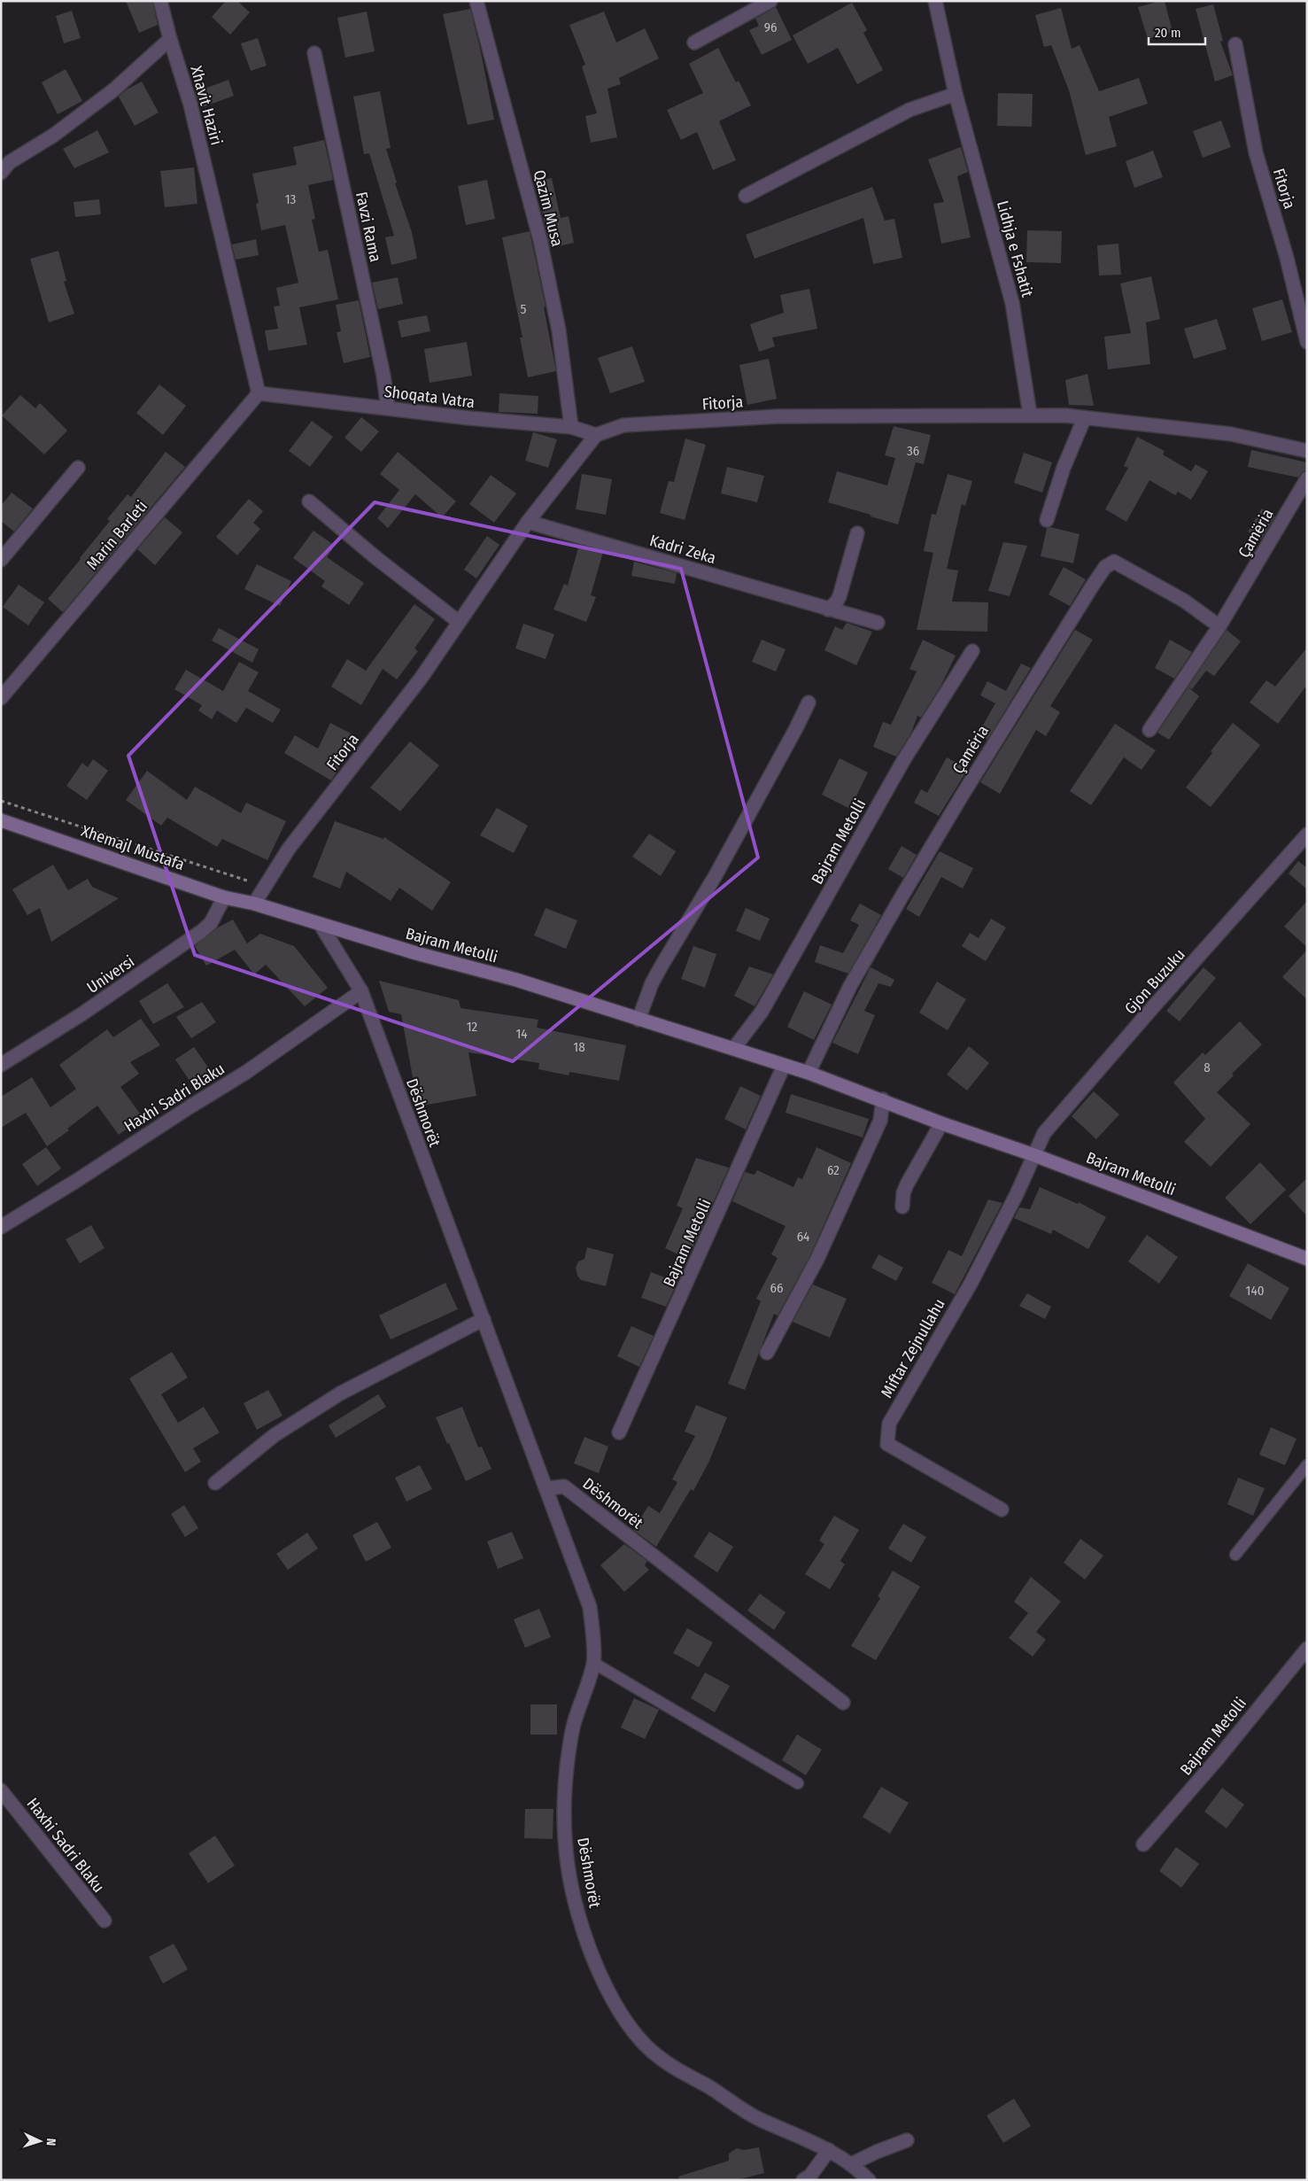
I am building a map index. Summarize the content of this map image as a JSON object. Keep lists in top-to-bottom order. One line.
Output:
{"streets":{"main road":["Bajram Metolli","Xhemajl Mustafa"],"street":["Xhavit Haziri","Fitorja","Qazim Musa","Favzi Rama","Lidhja e Fshatit","Shoqata Vatra","Çamëria","Marin Barleti","Kadri Zeka","Universi","Gjon Buzuku","Haxhi Sadri Blaku","Dëshmorët","Miftar Zejnullahu"]},"crossings":[["Xhavit Haziri","Shoqata Vatra"],["Xhavit Haziri","Marin Barleti"],["Fitorja","Lidhja e Fshatit"],["Fitorja","Shoqata Vatra"],["Fitorja","Kadri Zeka"],["Fitorja","Bajram Metolli"],["Fitorja","Xhemajl Mustafa"],["Qazim Musa","Shoqata Vatra"],["Favzi Rama","Shoqata Vatra"],["Shoqata Vatra","Marin Barleti"],["Çamëria","Bajram Metolli"],["Bajram Metolli","Xhemajl Mustafa"],["Bajram Metolli","Gjon Buzuku"],["Bajram Metolli","Dëshmorët"],["Bajram Metolli","Miftar Zejnullahu"],["Xhemajl Mustafa","Universi"],["Gjon Buzuku","Miftar Zejnullahu"],["Haxhi Sadri Blaku","Dëshmorët"]],"house_numbers":["96","13","5","36","12","14","18","8","62","64","66","140"],"scale_bar":"20 m","north":"right"}
